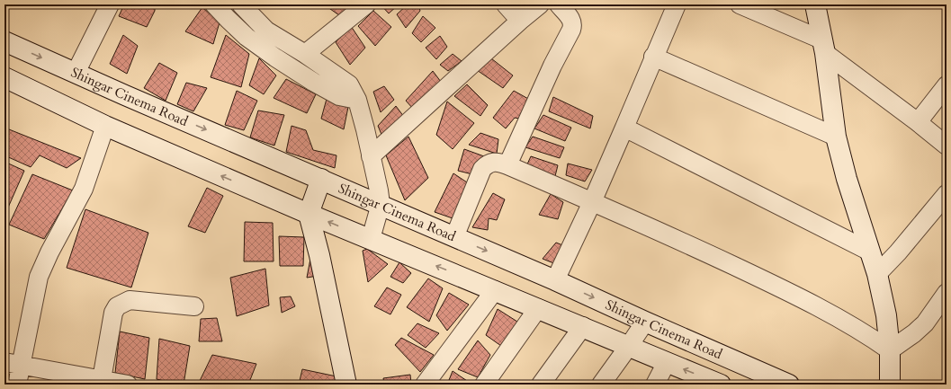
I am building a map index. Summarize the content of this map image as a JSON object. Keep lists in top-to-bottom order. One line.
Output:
{"streets":{"street":["Shingar Cinema Road"]}}
